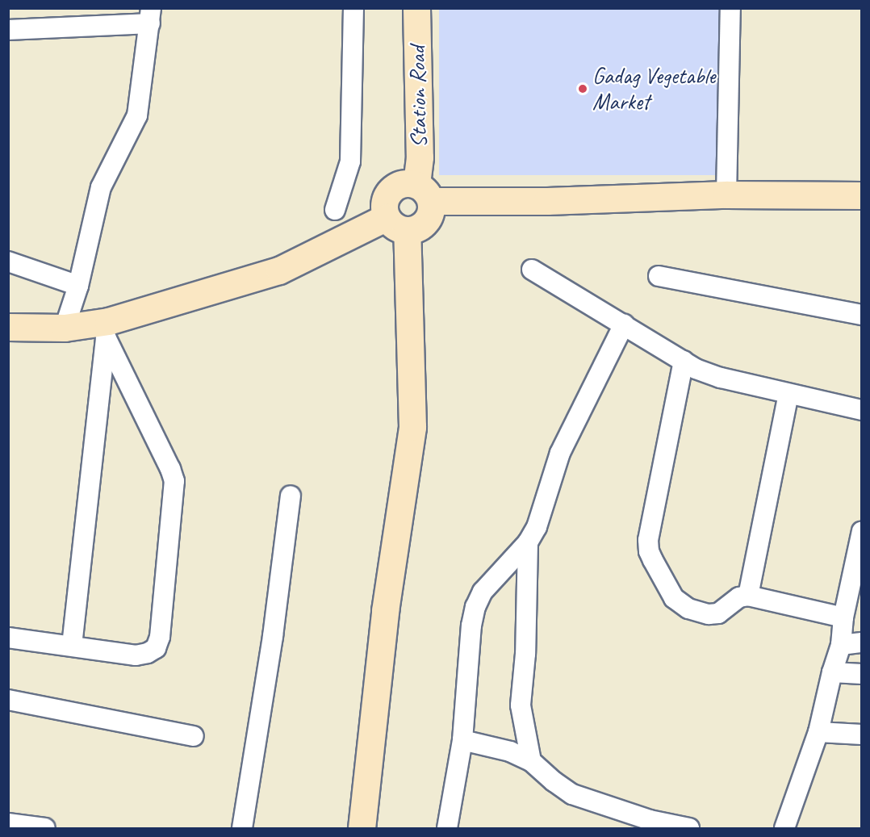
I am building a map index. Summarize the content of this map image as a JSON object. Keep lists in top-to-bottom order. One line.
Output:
{"streets":{"main road":["Station Road"]},"places":["Gadag Vegetable Market"]}
